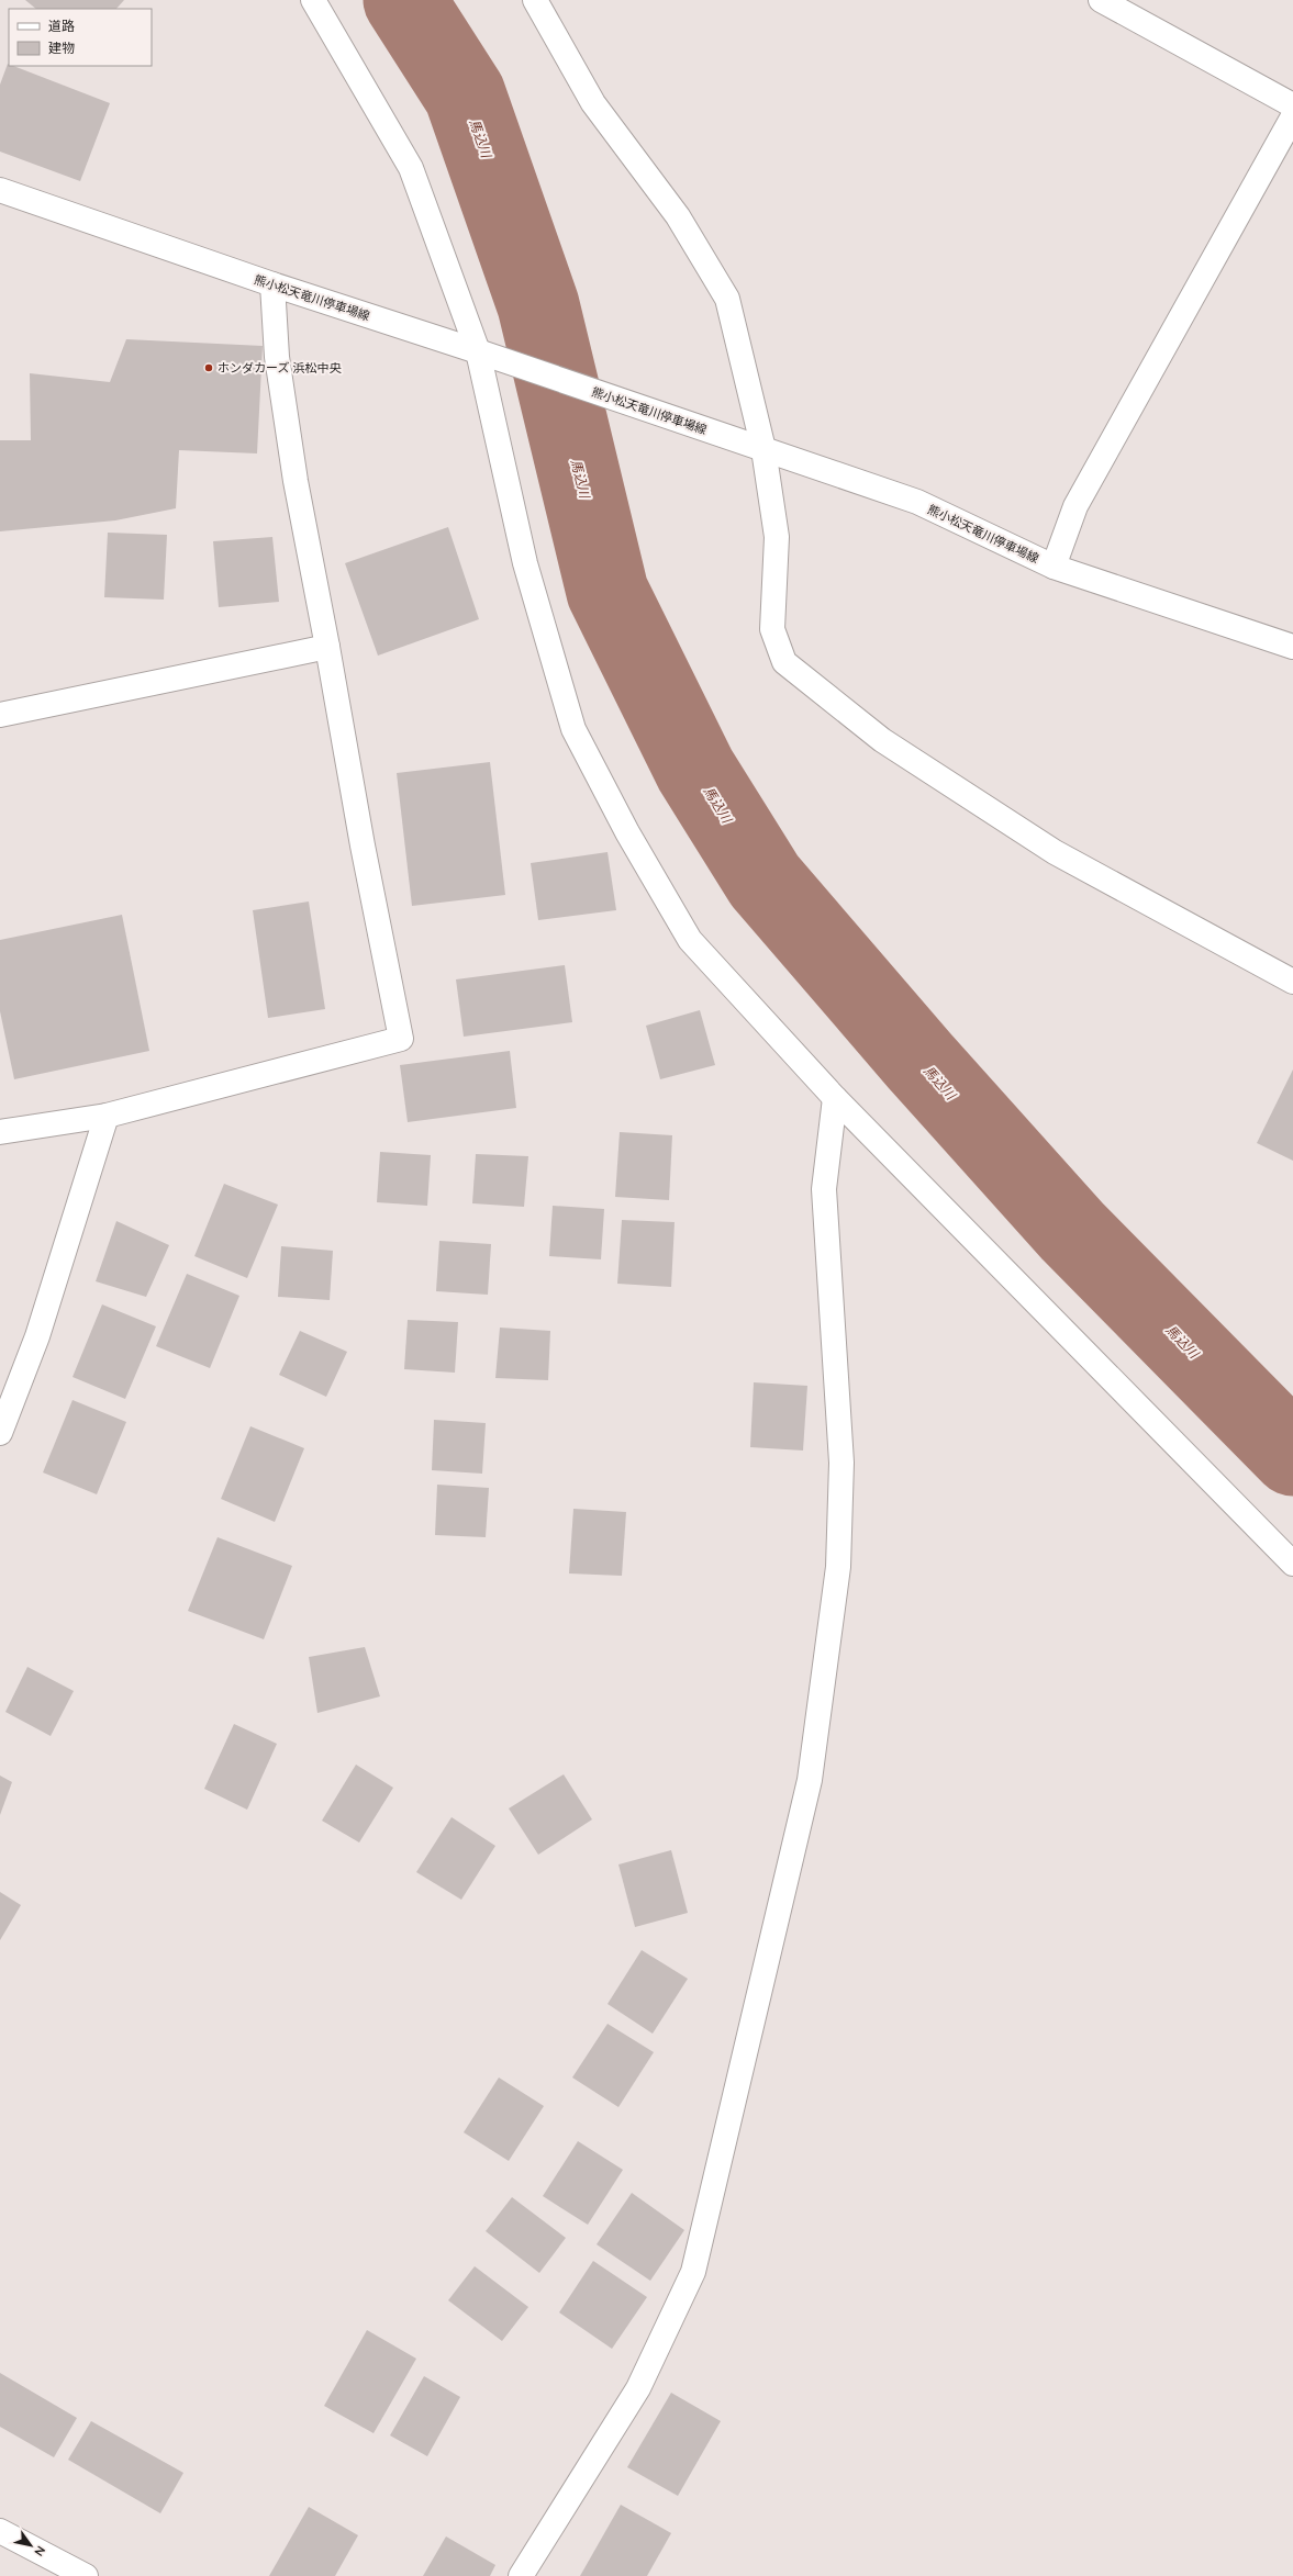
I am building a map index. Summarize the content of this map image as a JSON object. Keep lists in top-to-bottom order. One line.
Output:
{"streets":{"street":["熊小松天竜川停車場線"]},"water":["馬込川"],"places":["ホンダカーズ 浜松中央"],"legend":["道路","建物"],"north":"bottom right"}
